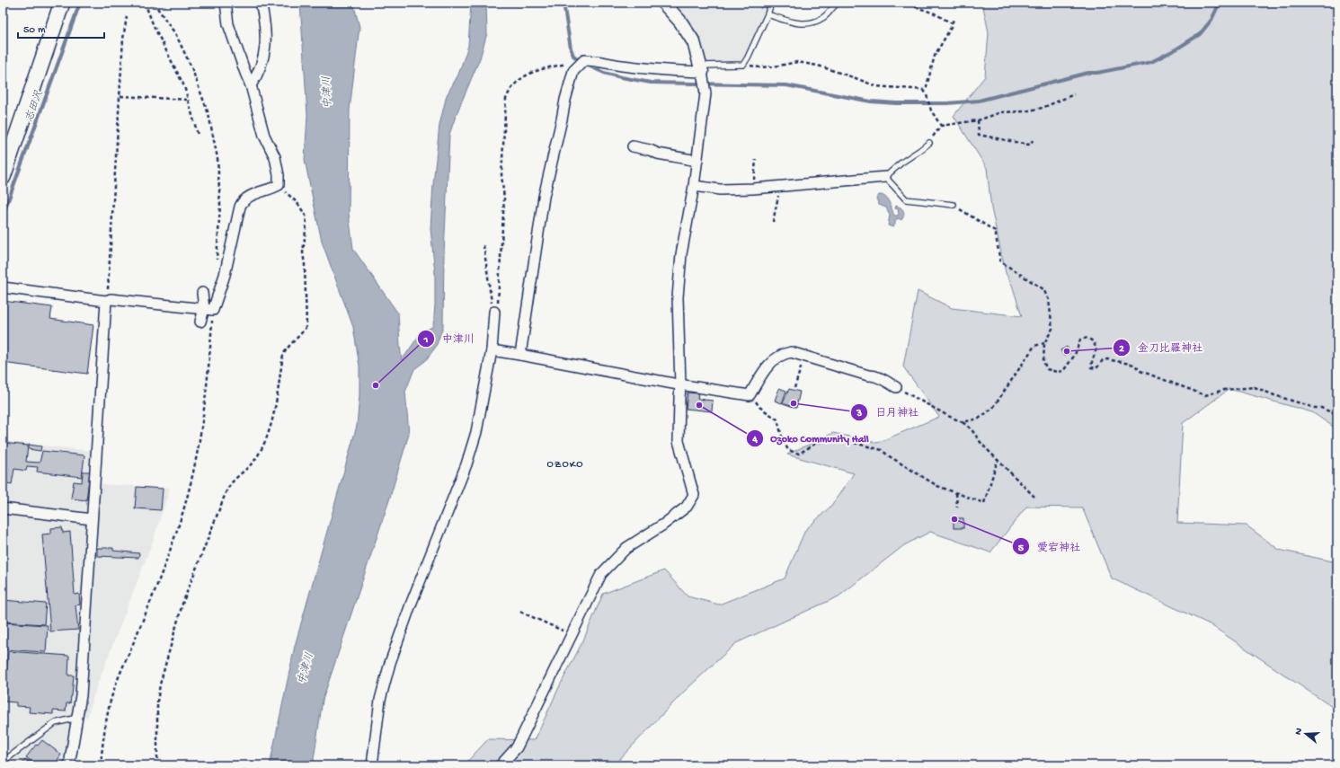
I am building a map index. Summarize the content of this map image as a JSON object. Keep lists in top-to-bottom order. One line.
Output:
{"districts":["OZOKO"],"water":["中津川","志田沢"],"places":["金刀比羅神社","中津川","日月神社","Ozoko Community Hall","愛宕神社"],"scale_bar":"50 m","north":"left"}
